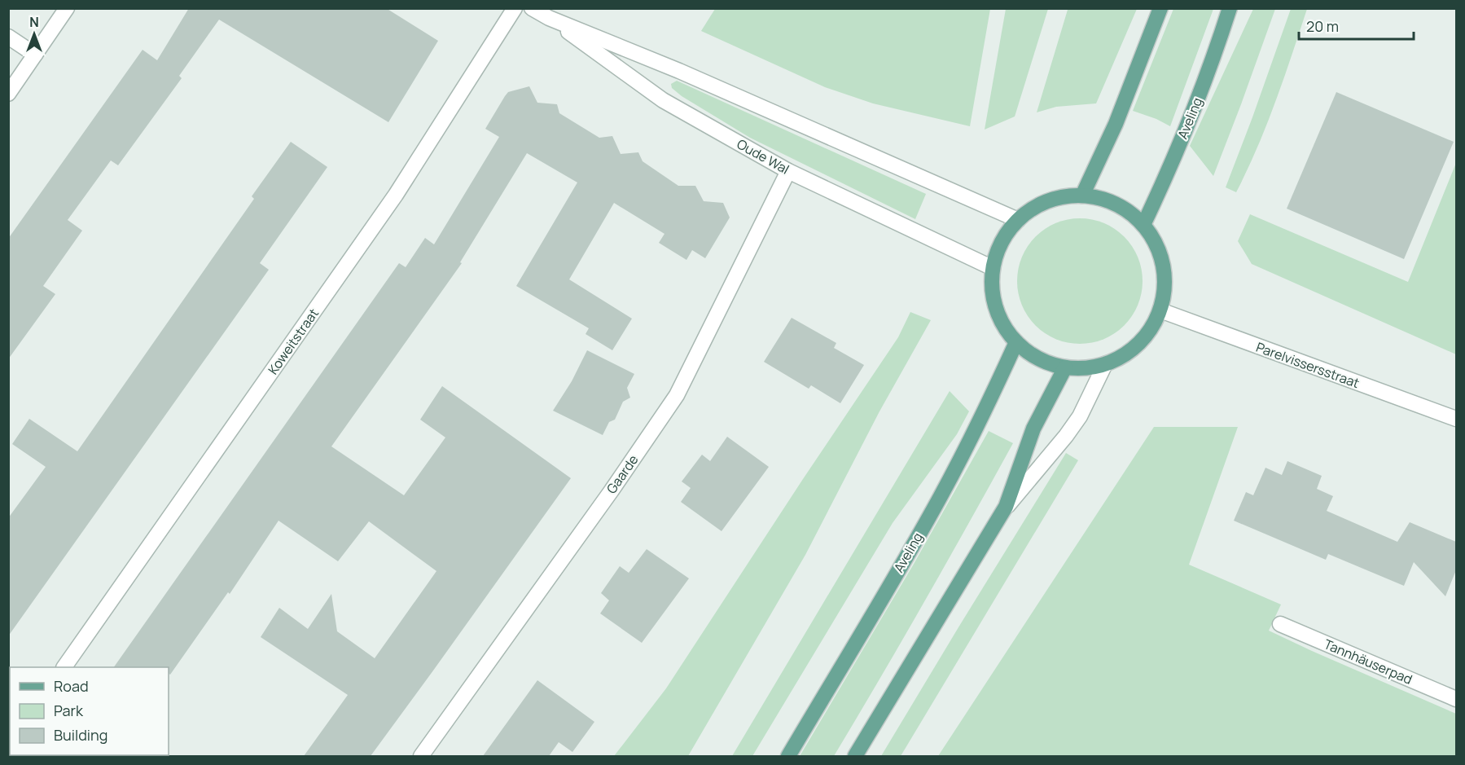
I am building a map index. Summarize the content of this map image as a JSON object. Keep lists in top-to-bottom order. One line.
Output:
{"streets":{"main road":["Aveling"],"street":["Oude Wal","Koweitstraat","Parelvissersstraat","Gaarde","Tannhäuserpad"]},"crossings":[["Aveling","Oude Wal"],["Aveling","Parelvissersstraat"],["Oude Wal","Parelvissersstraat"],["Oude Wal","Gaarde"]],"legend":["Road","Park","Building"],"scale_bar":"20 m","north":"top"}
